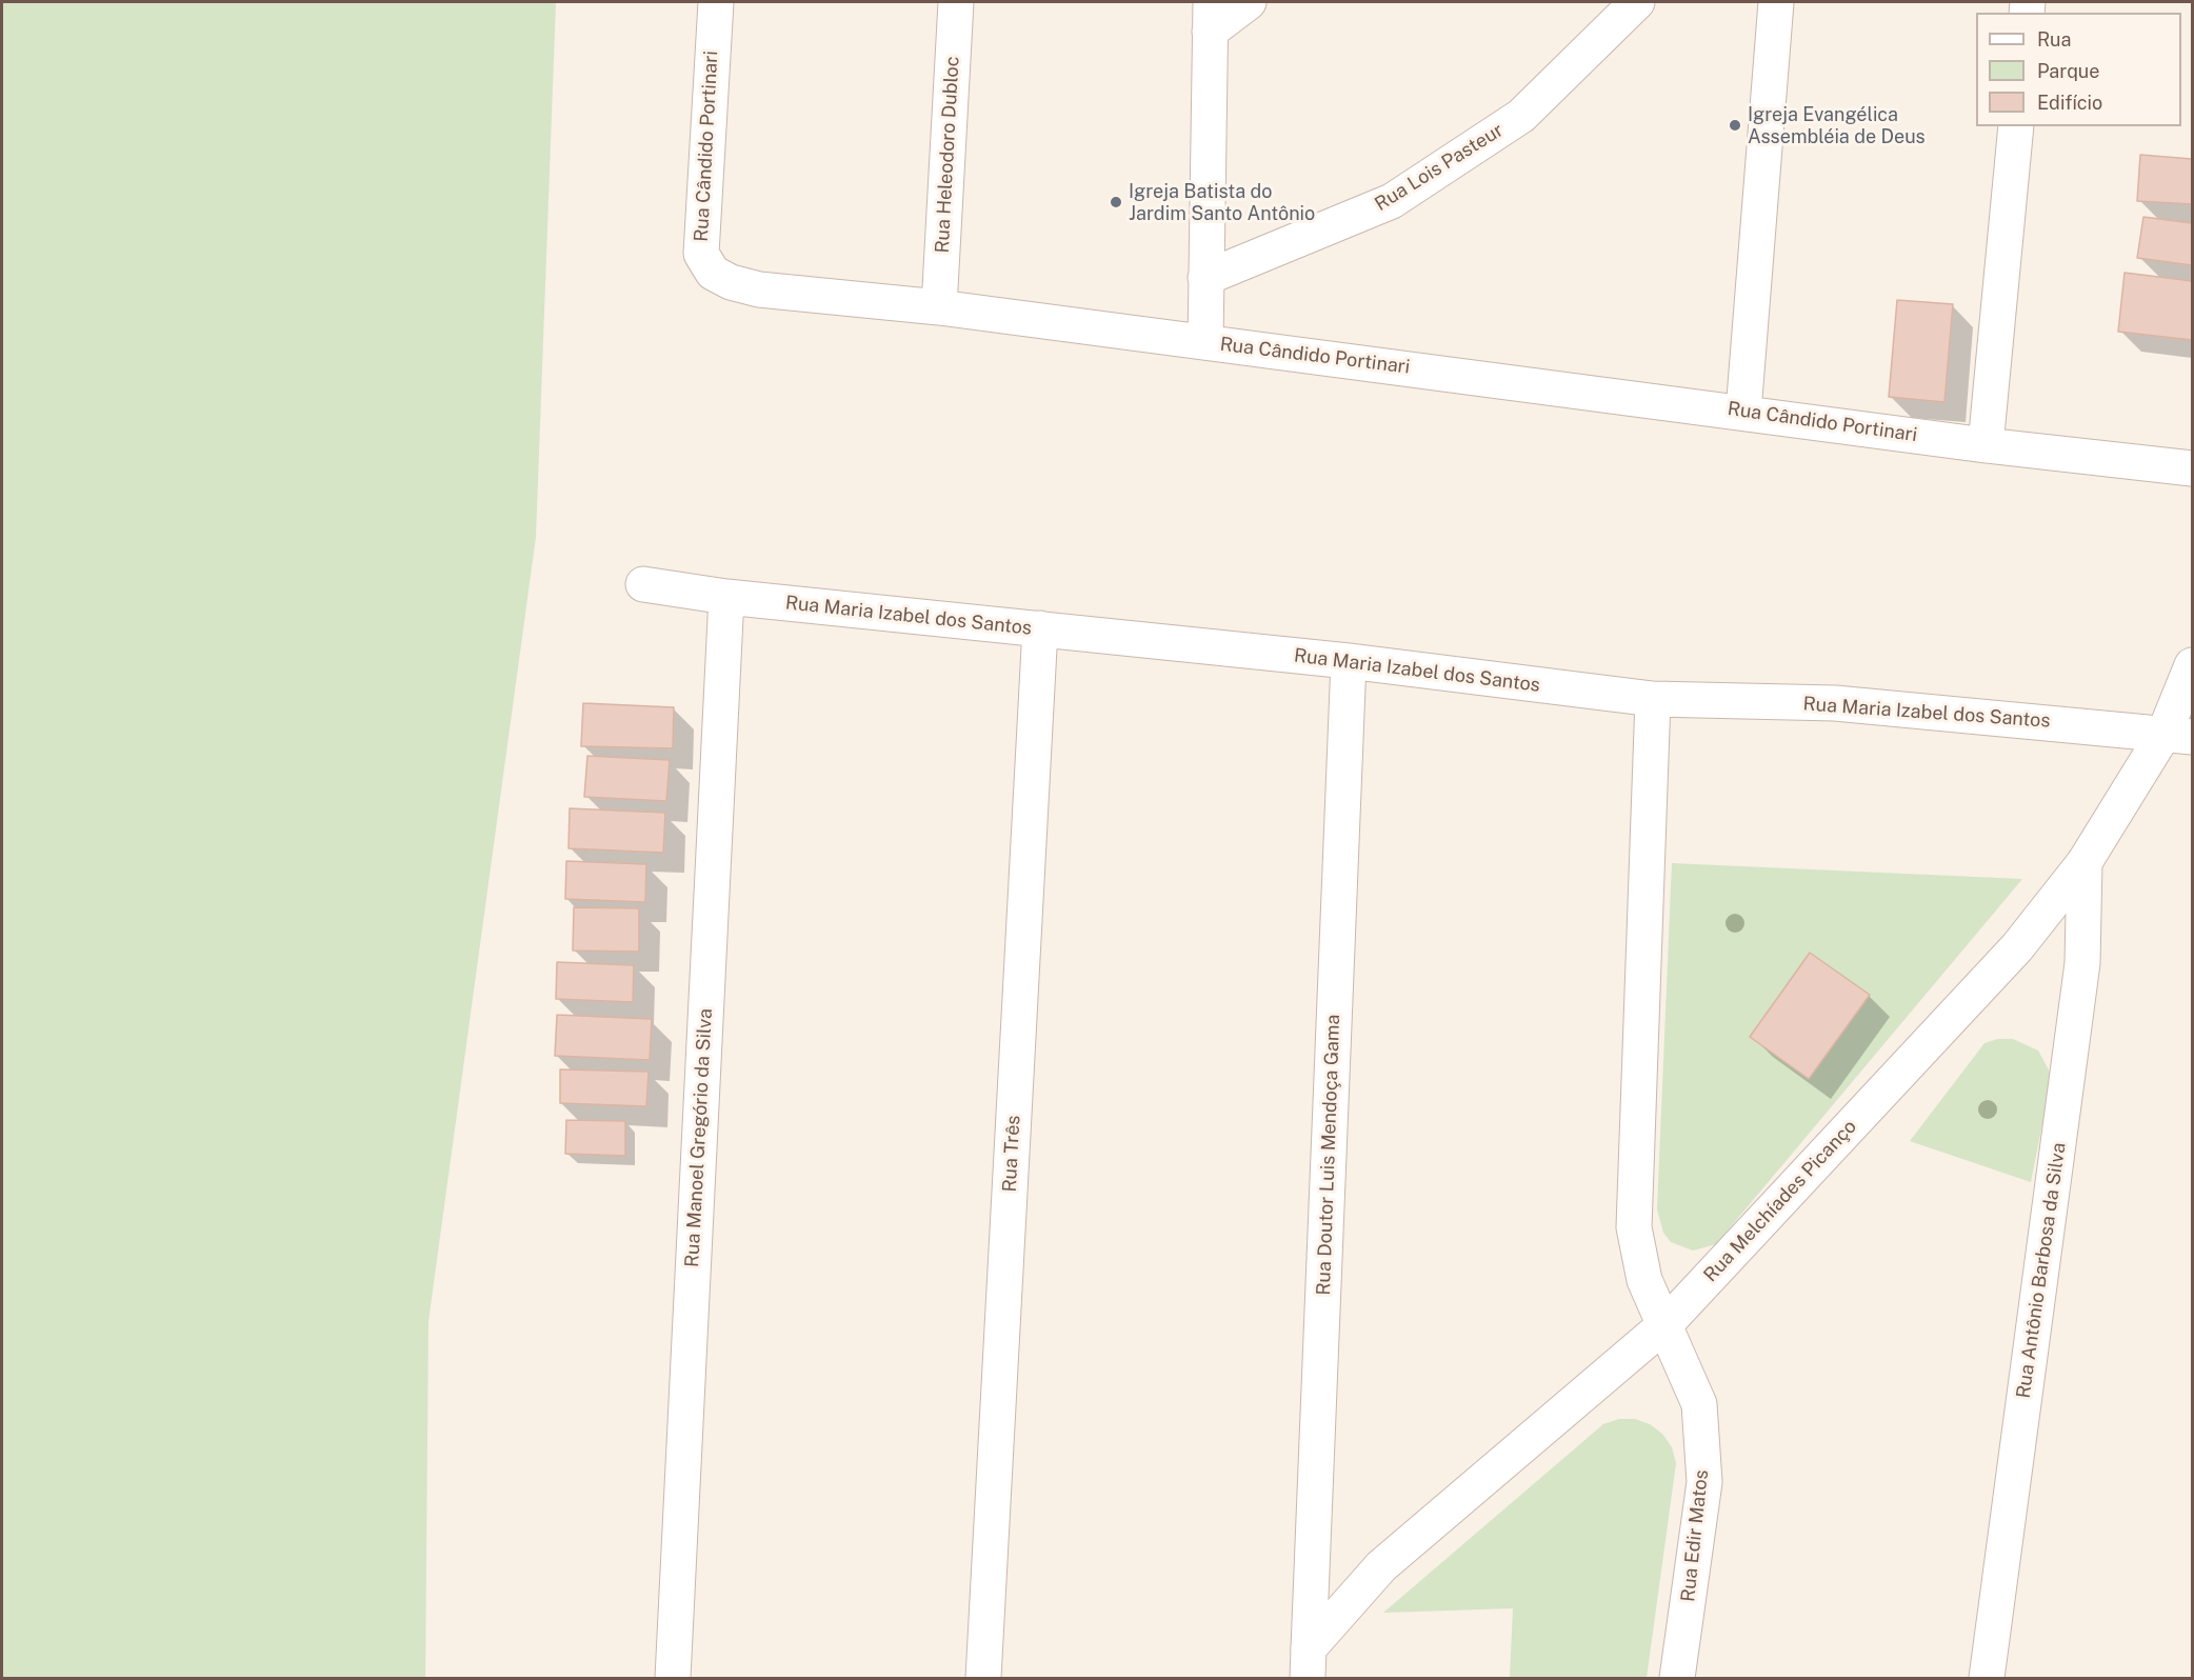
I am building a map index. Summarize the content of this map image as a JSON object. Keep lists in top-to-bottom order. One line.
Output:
{"streets":{"street":["Rua Cândido Portinari","Rua Heleodoro Dubloc","Rua Lois Pasteur","Rua Maria Izabel dos Santos","Rua Manoel Gregório da Silva","Rua Três","Rua Doutor Luis Mendoça Gama","Rua Melchíades Picanço","Rua Antônio Barbosa da Silva","Rua Edir Matos"]},"crossings":[["Rua Cândido Portinari","Rua Heleodoro Dubloc"],["Rua Maria Izabel dos Santos","Rua Manoel Gregório da Silva"],["Rua Maria Izabel dos Santos","Rua Três"],["Rua Maria Izabel dos Santos","Rua Doutor Luis Mendoça Gama"],["Rua Maria Izabel dos Santos","Rua Melchíades Picanço"],["Rua Maria Izabel dos Santos","Rua Edir Matos"],["Rua Doutor Luis Mendoça Gama","Rua Melchíades Picanço"],["Rua Melchíades Picanço","Rua Antônio Barbosa da Silva"],["Rua Melchíades Picanço","Rua Edir Matos"]],"places":["Igreja Evangélica Assembléia de Deus","Igreja Batista do Jardim Santo Antônio"],"legend":["Rua","Parque","Edifício"]}
